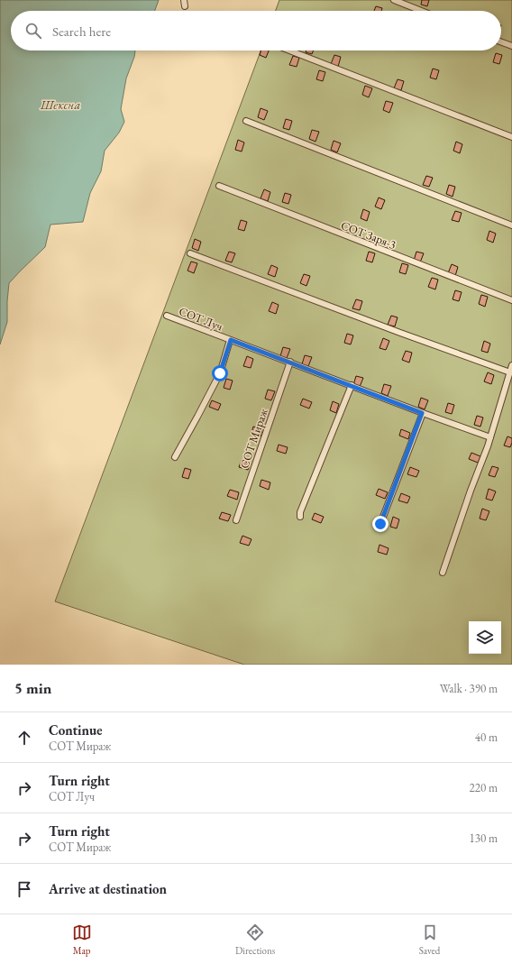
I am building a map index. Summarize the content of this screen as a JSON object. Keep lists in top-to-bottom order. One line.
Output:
{"streets":{"street":["СОТ Заря-3","СОТ Луч","СОТ Мираж"]},"crossings":[["СОТ Луч","СОТ Мираж"]],"water":["Шексна"],"page":{"search":"Search here","heading":["5 min","Walk · 390 m"],"list":[["Continue","СОТ Мираж","40 m"],["Turn right","СОТ Луч","220 m"],["Turn right","СОТ Мираж","130 m"],"Arrive at destination"],"nav":["Map","Directions","Saved"]}}
